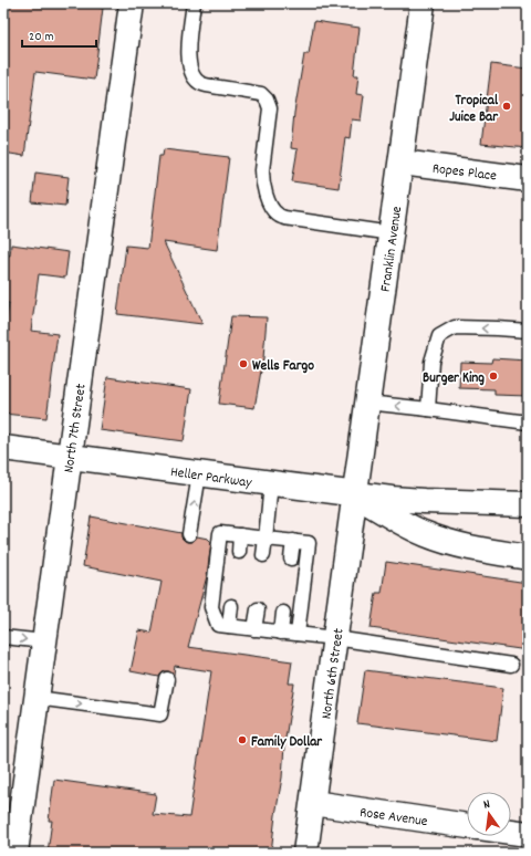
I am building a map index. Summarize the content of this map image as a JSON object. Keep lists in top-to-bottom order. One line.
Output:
{"streets":{"street":["Ropes Place","Franklin Avenue","North 7th Street","Heller Parkway","North 6th Street","Rose Avenue"]},"crossings":[["Ropes Place","Franklin Avenue"],["Franklin Avenue","Heller Parkway"],["Franklin Avenue","North 6th Street"],["North 7th Street","Heller Parkway"],["Heller Parkway","North 6th Street"],["North 6th Street","Rose Avenue"]],"places":["Tropical Juice Bar","Wells Fargo","Burger King","Family Dollar"],"scale_bar":"20 m","north":"top"}
